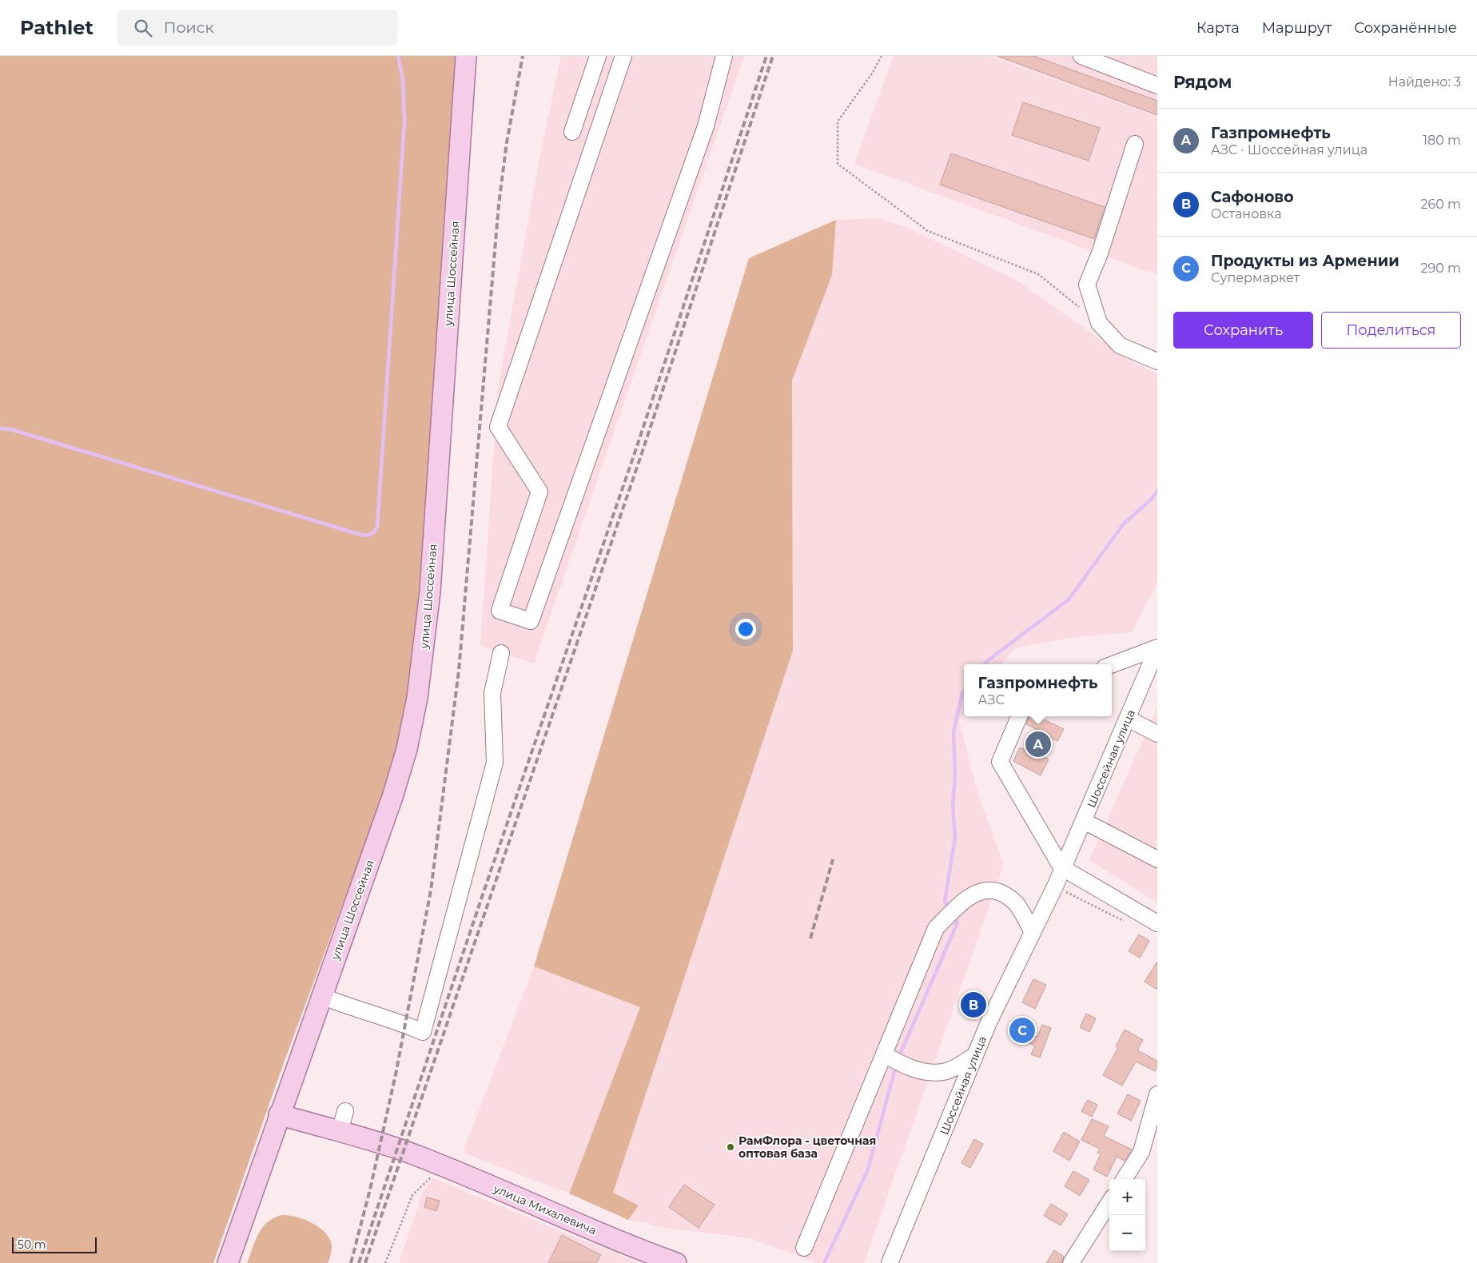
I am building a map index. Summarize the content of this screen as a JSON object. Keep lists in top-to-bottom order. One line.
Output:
{"streets":{"main road":["улица Шоссейная","улица Михалевича"],"street":["Шоссейная улица"]},"crossings":[["улица Шоссейная","улица Михалевича"]],"places":["РамФлора - цветочная оптовая база"],"scale_bar":"50 m","page":{"header":"Pathlet","search":"Поиск","nav":["Карта","Маршрут","Сохранённые"],"heading":["Рядом","Найдено: 3"],"list":[{"mark":"A","name":"Газпромнефть","note":"АЗС · Шоссейная улица","value":"180 m"},{"mark":"B","name":"Сафоново","note":"Остановка","value":"260 m"},{"mark":"C","name":"Продукты из Армении","note":"Супермаркет","value":"290 m"}],"buttons":["Сохранить","Поделиться"],"popup":["Газпромнефть","АЗС"],"pins":["A","B","C"],"map_buttons":["+","−"],"scale":"50 m"}}
